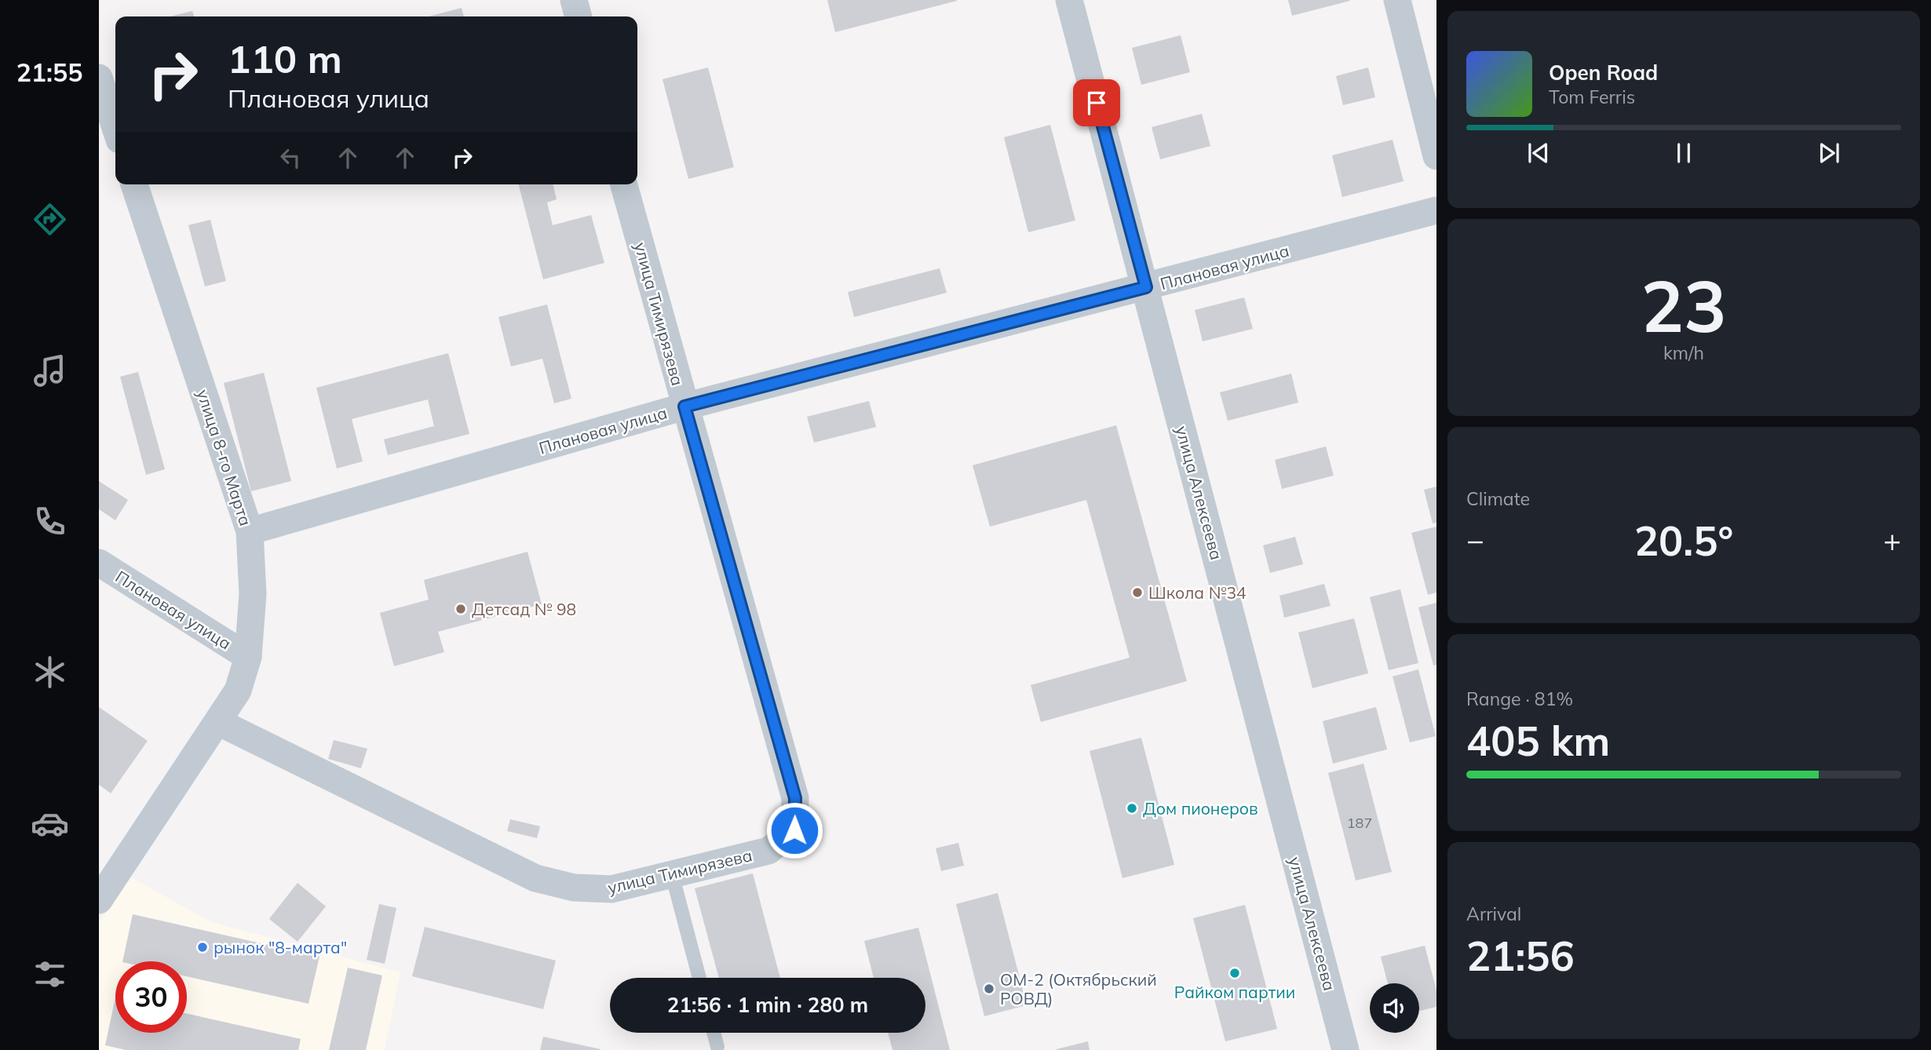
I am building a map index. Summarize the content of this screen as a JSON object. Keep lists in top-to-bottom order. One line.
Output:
{"streets":{"street":["Плановая улица","улица Тимирязева","улица 8-го Марта","улица Алексеева"]},"crossings":[["Плановая улица","улица Тимирязева"],["Плановая улица","улица 8-го Марта"],["Плановая улица","улица Алексеева"],["улица Тимирязева","улица 8-го Марта"]],"places":["Школа №34","Детсад № 98","Дом пионеров","рынок \"8-марта\"","Райком партии","ОМ-2 (Октябрьский РОВД)"],"house_numbers":["187"],"page":{"tabs":"21:55","turn":["110 m","Плановая улица"],"song":["Open Road","Tom Ferris"],"tile":[["23","km/h"],"Climate",["Range · 81%","405 km"],["Arrival","21:56"]],"heat":["−","20.5°","+"],"limit":"30","trip":"21:56 · 1 min · 280 m"}}
